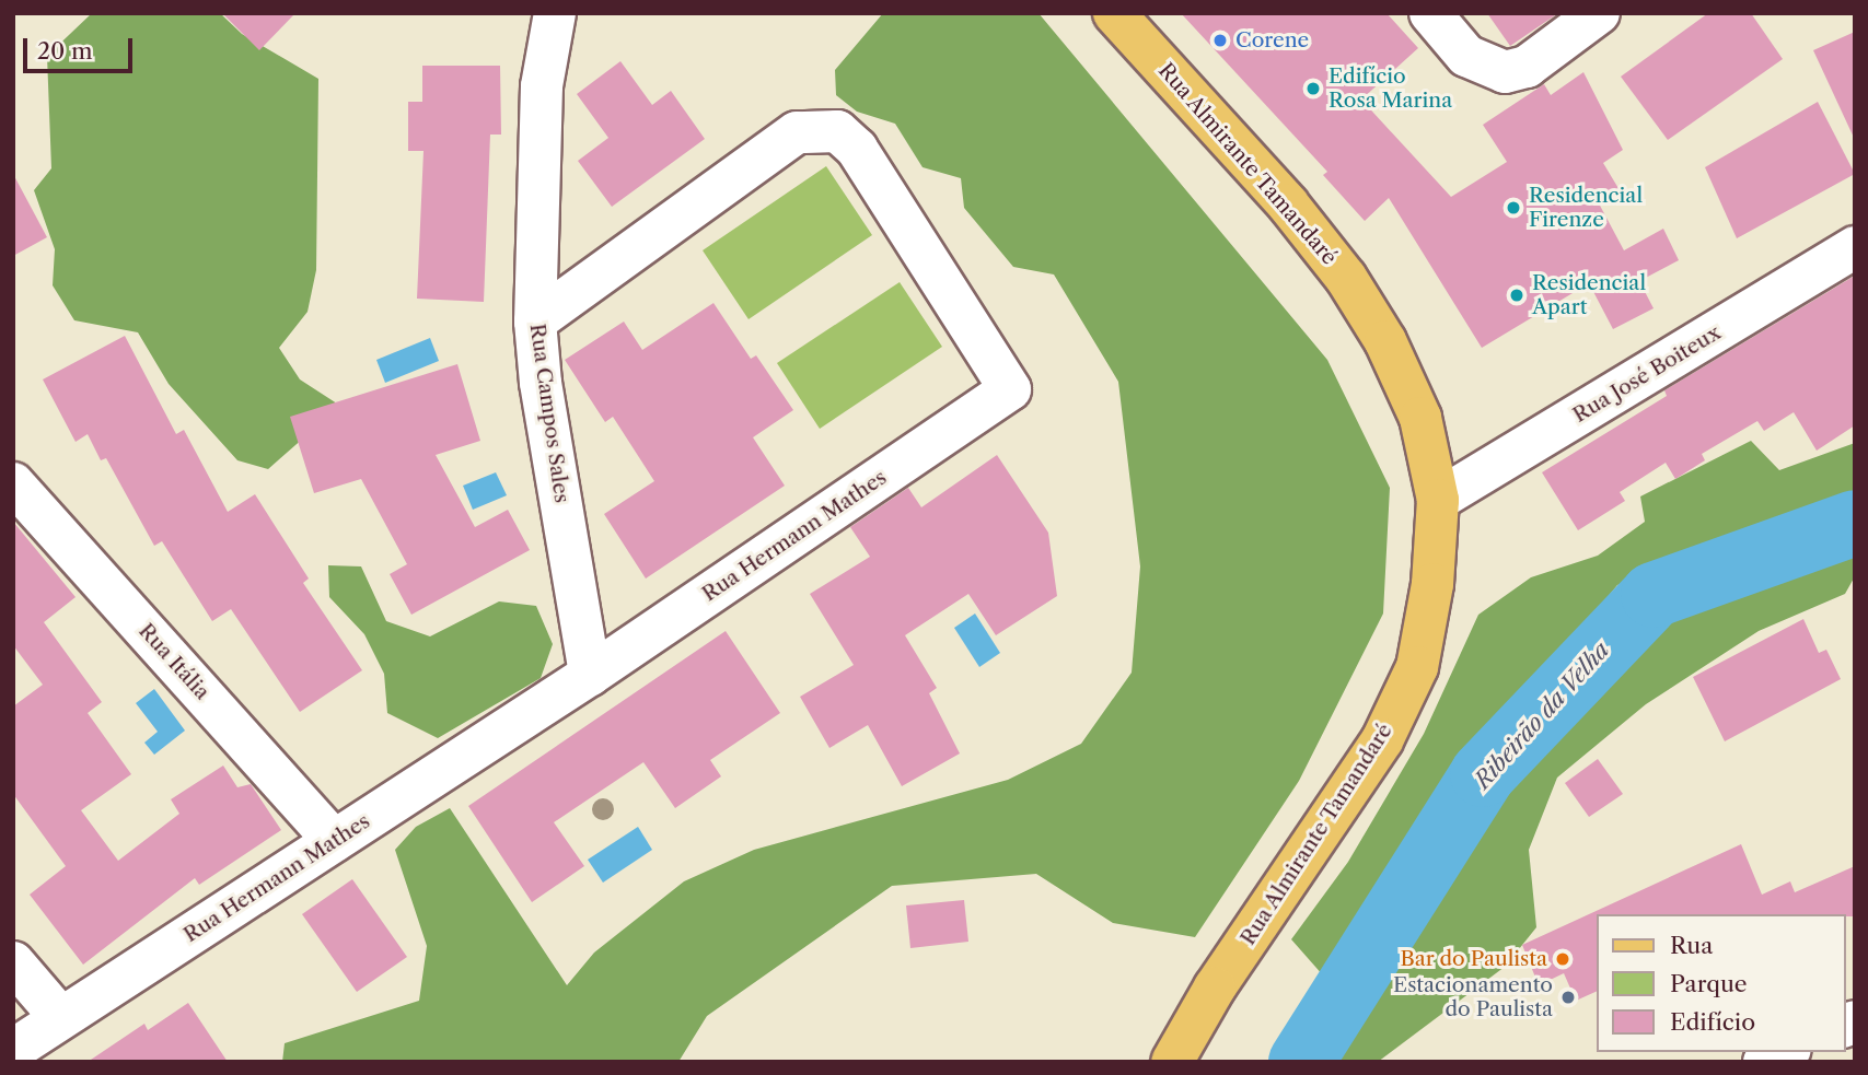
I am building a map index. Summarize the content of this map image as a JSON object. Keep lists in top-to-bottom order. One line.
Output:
{"streets":{"main road":["Rua Almirante Tamandaré"],"street":["Rua José Boiteux","Rua Campos Sales","Rua Hermann Mathes","Rua Itália"]},"crossings":[["Rua Almirante Tamandaré","Rua José Boiteux"],["Rua Campos Sales","Rua Hermann Mathes"],["Rua Hermann Mathes","Rua Itália"]],"water":["Ribeirão da Velha"],"places":["Corene","Edifício Rosa Marina","Residencial Firenze","Residencial Apart","Bar do Paulista","Estacionamento do Paulista"],"legend":["Rua","Parque","Edifício"],"scale_bar":"20 m"}
